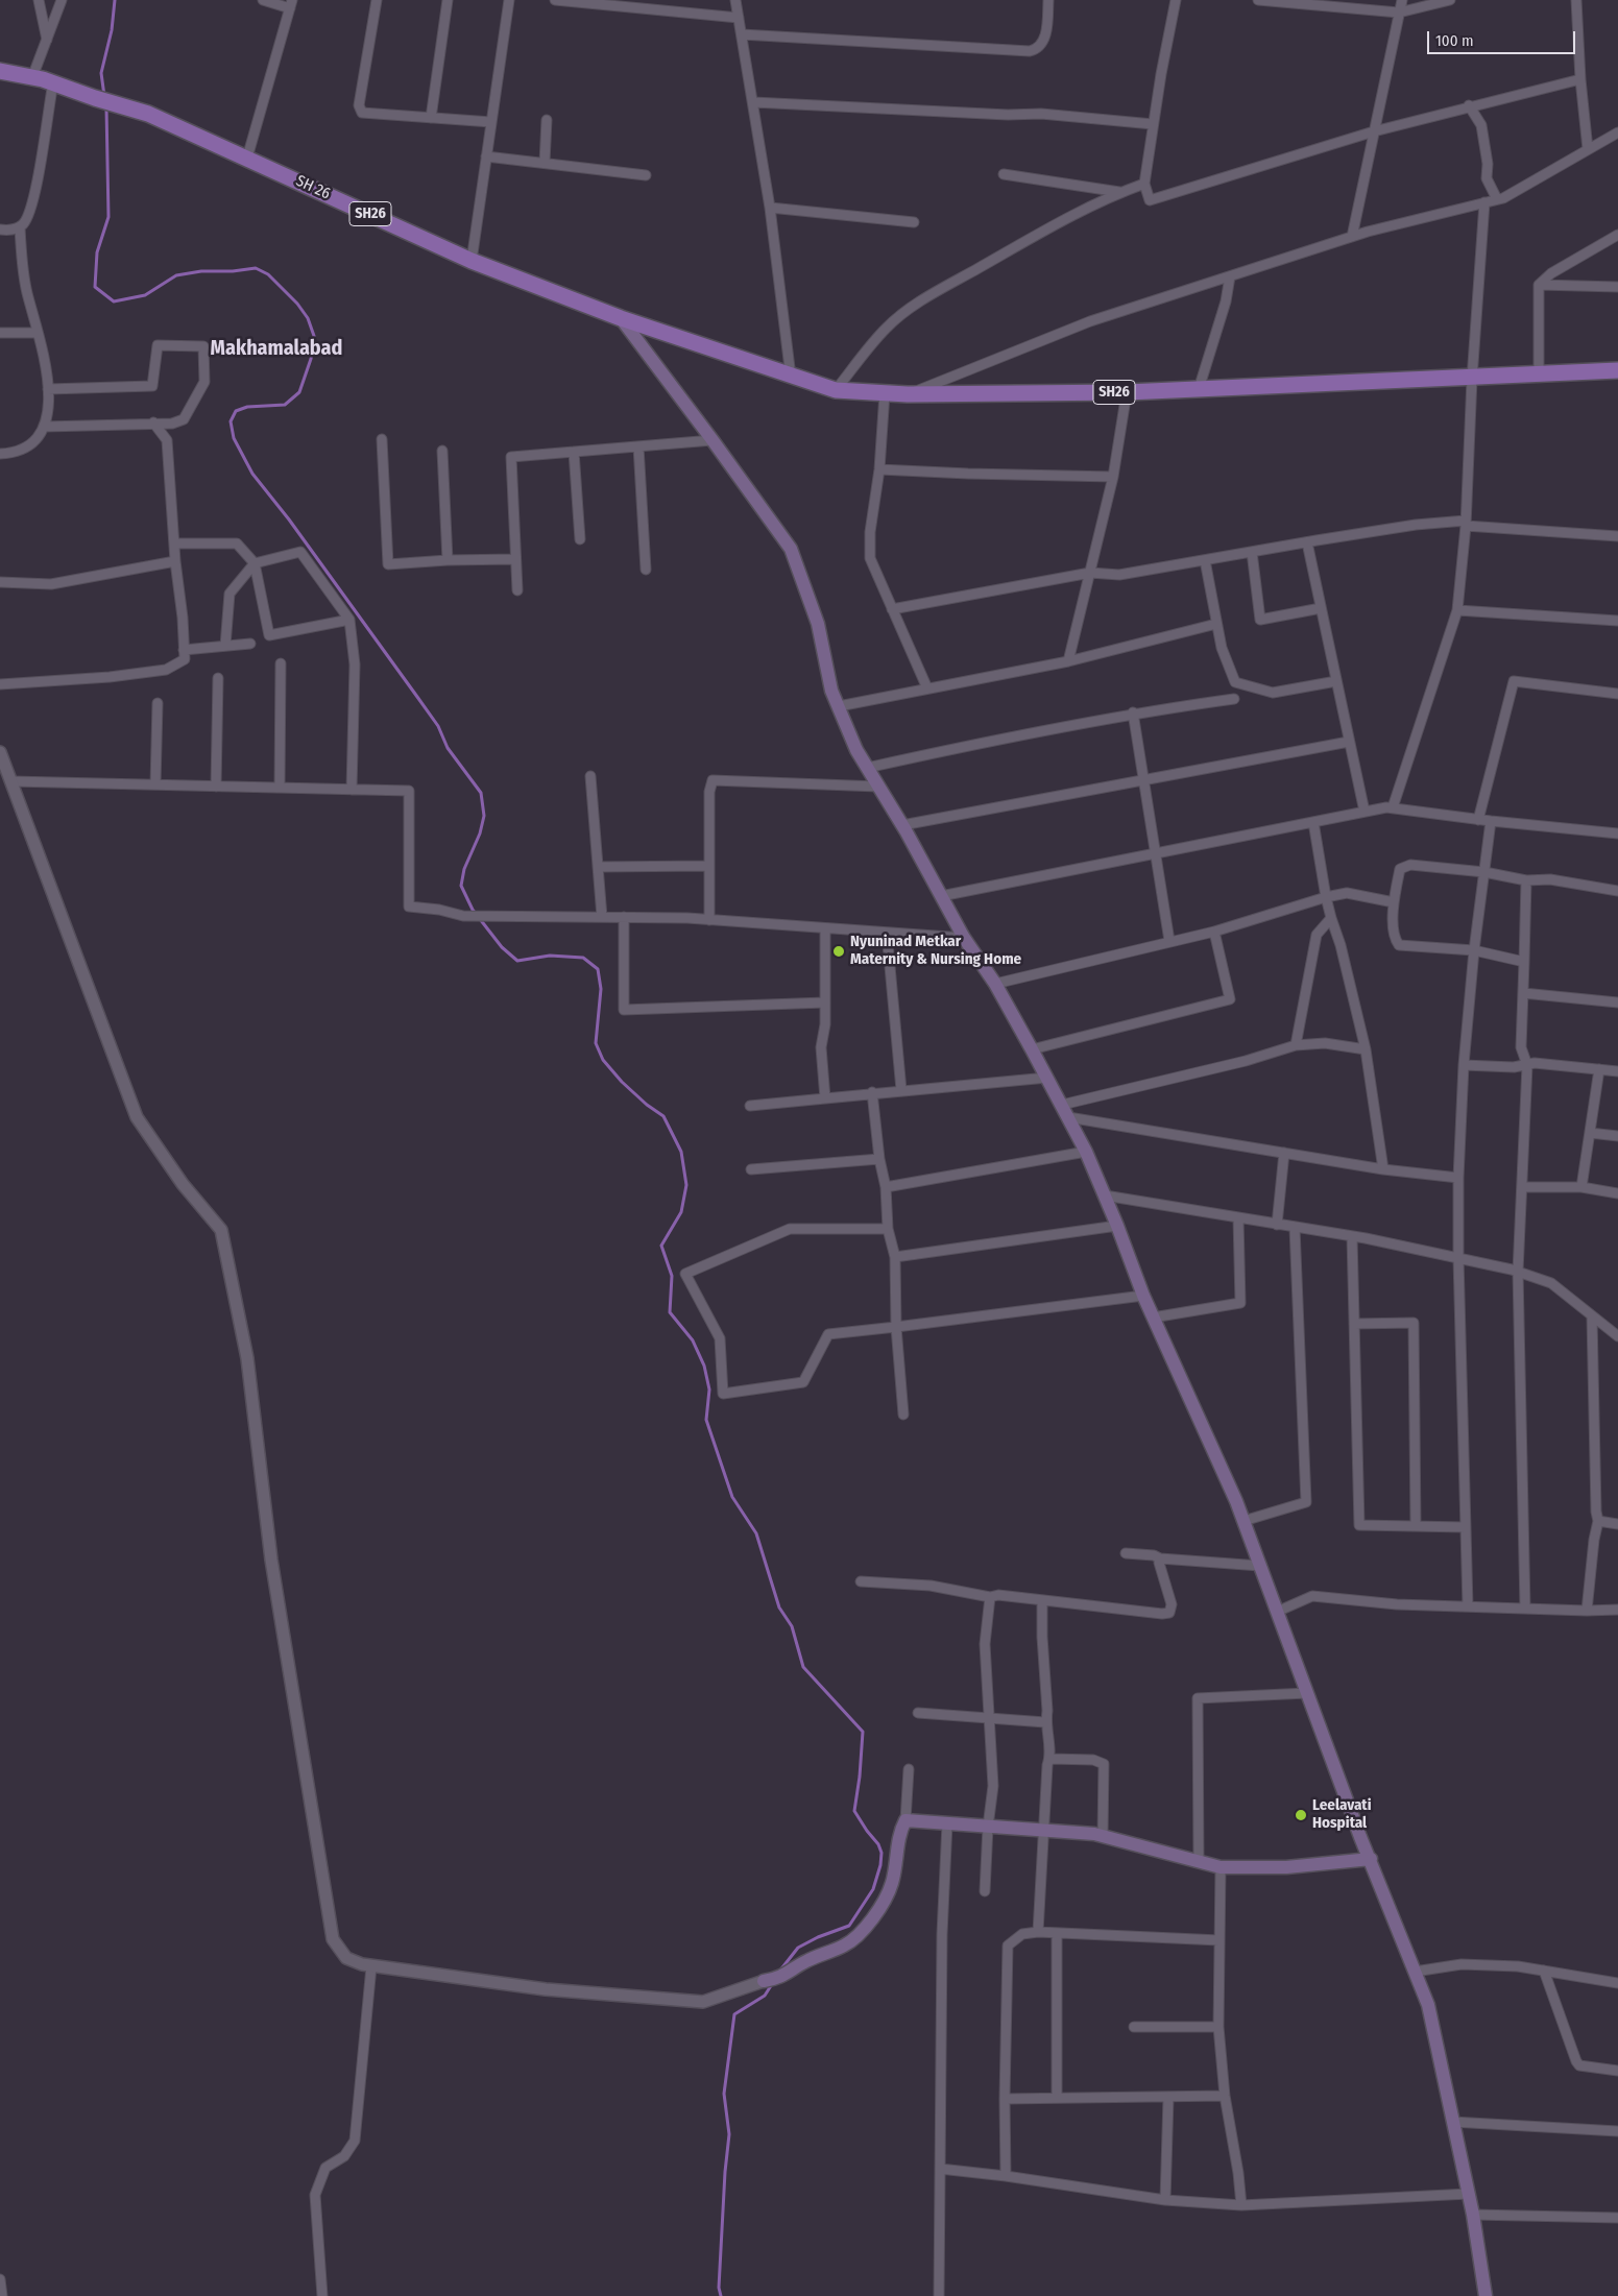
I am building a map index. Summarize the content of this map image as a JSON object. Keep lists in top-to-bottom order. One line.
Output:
{"streets":{"main road":["SH 26","SH26"]},"crossings":[["SH 26","SH26"]],"districts":["Makhamalabad"],"places":["Nyuninad Metkar Maternity & Nursing Home","Leelavati Hospital"],"scale_bar":"100 m"}
